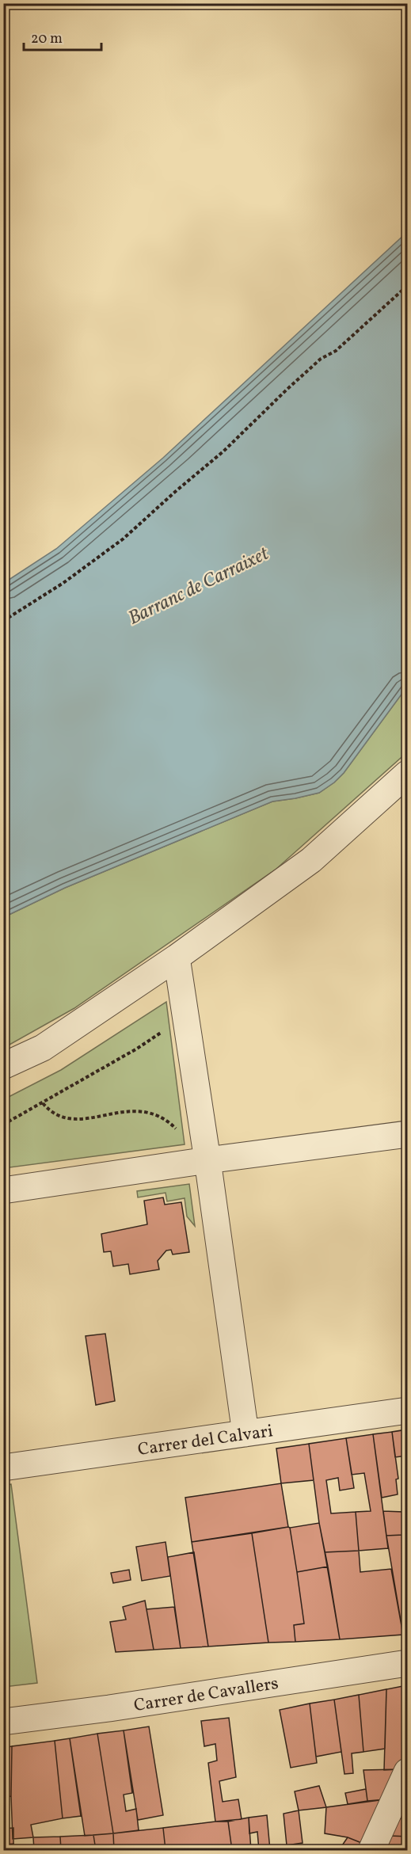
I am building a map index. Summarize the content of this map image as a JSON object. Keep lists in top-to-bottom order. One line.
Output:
{"streets":{"street":["Carrer del Calvari","Carrer de Cavallers"]},"water":["Barranc de Carraixet"],"scale_bar":"20 m"}
